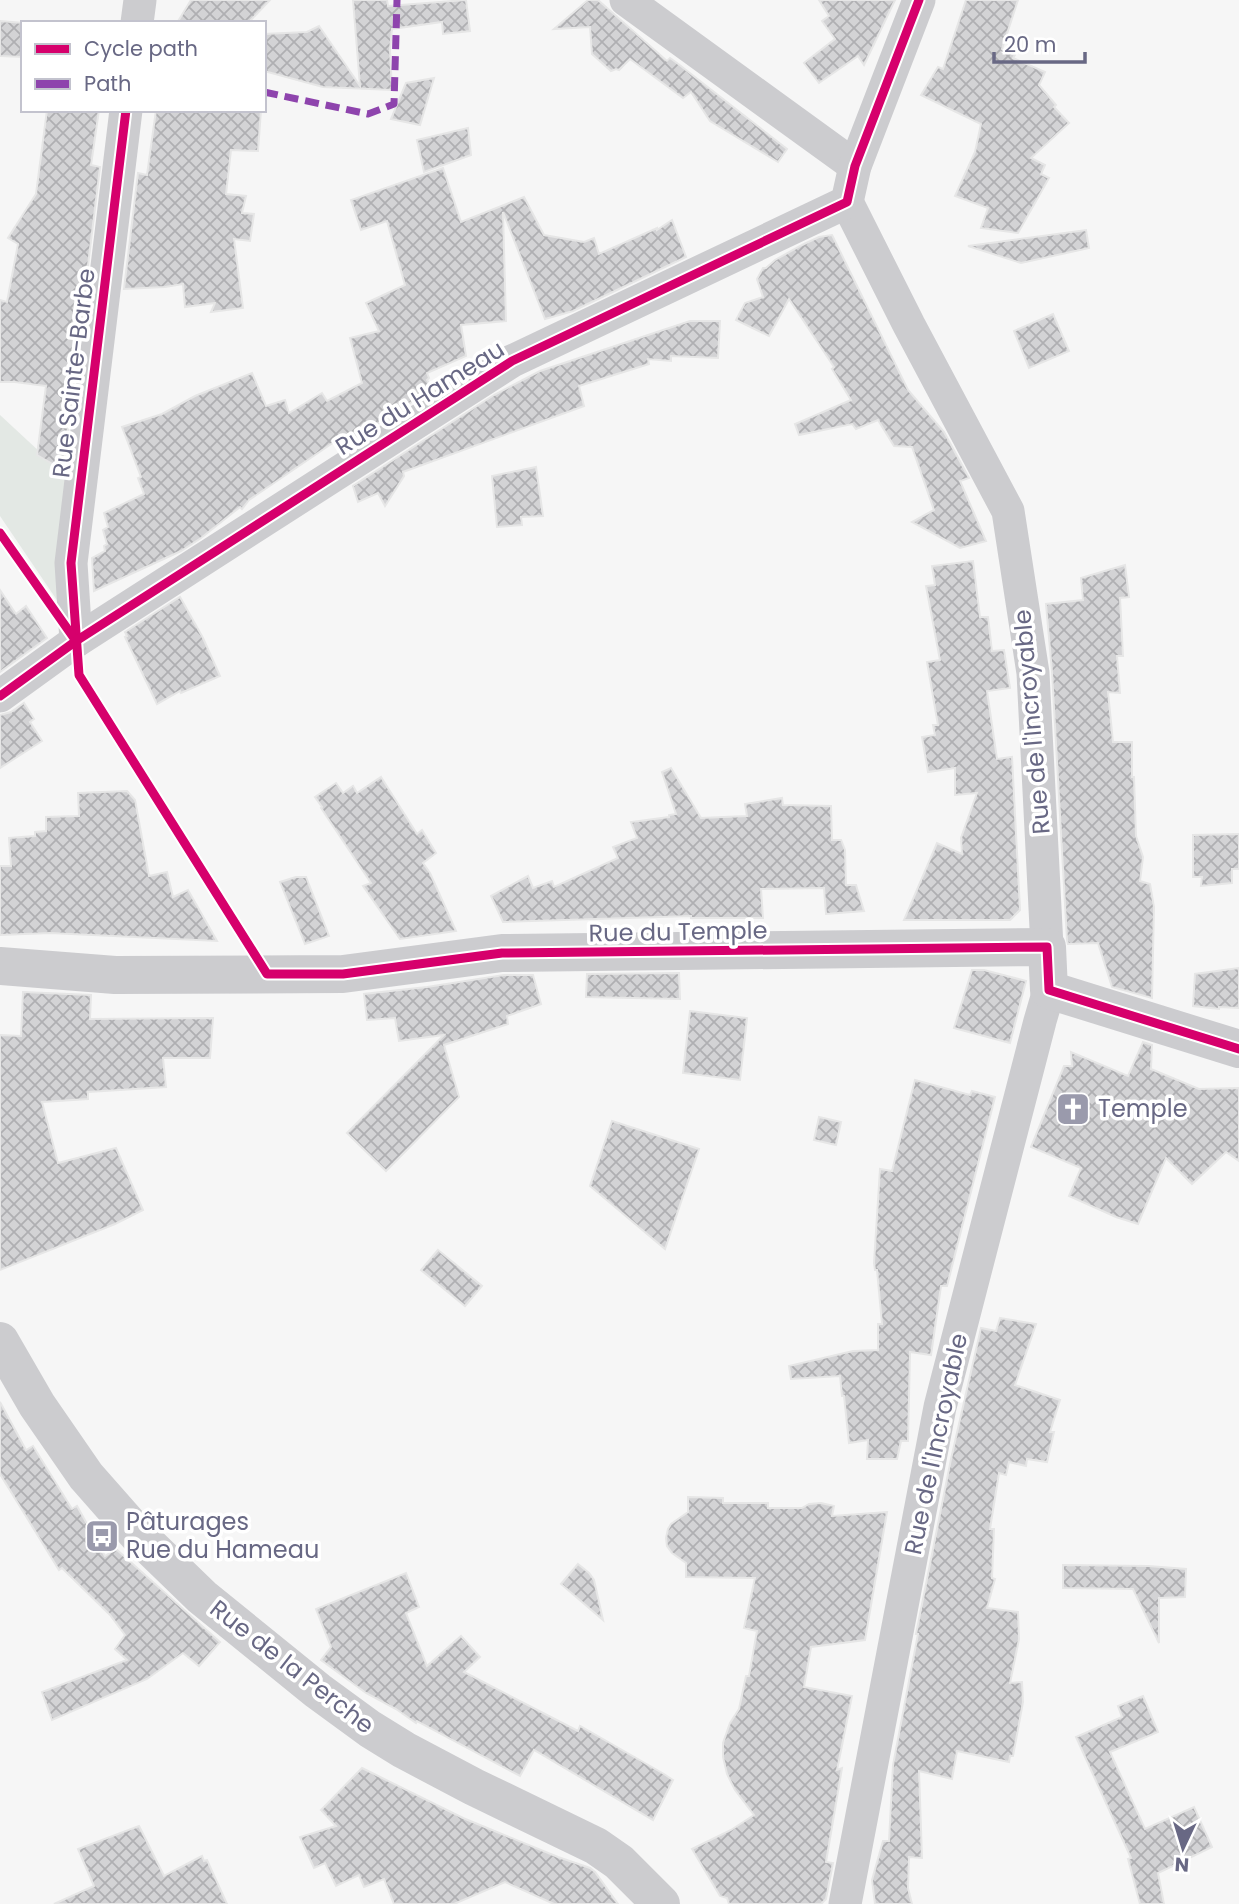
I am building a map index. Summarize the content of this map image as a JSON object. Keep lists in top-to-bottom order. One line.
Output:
{"streets":{"street":["Rue Sainte-Barbe","Rue du Hameau","Rue de l'Incroyable","Rue du Temple","Rue de la Perche"]},"crossings":[["Rue Sainte-Barbe","Rue du Hameau"],["Rue du Hameau","Rue de l'Incroyable"],["Rue de l'Incroyable","Rue du Temple"]],"places":{"church":["Temple"],"bus stop":["Pâturages Rue du Hameau"]},"legend":["Cycle path","Path"],"scale_bar":"20 m","north":"bottom"}
